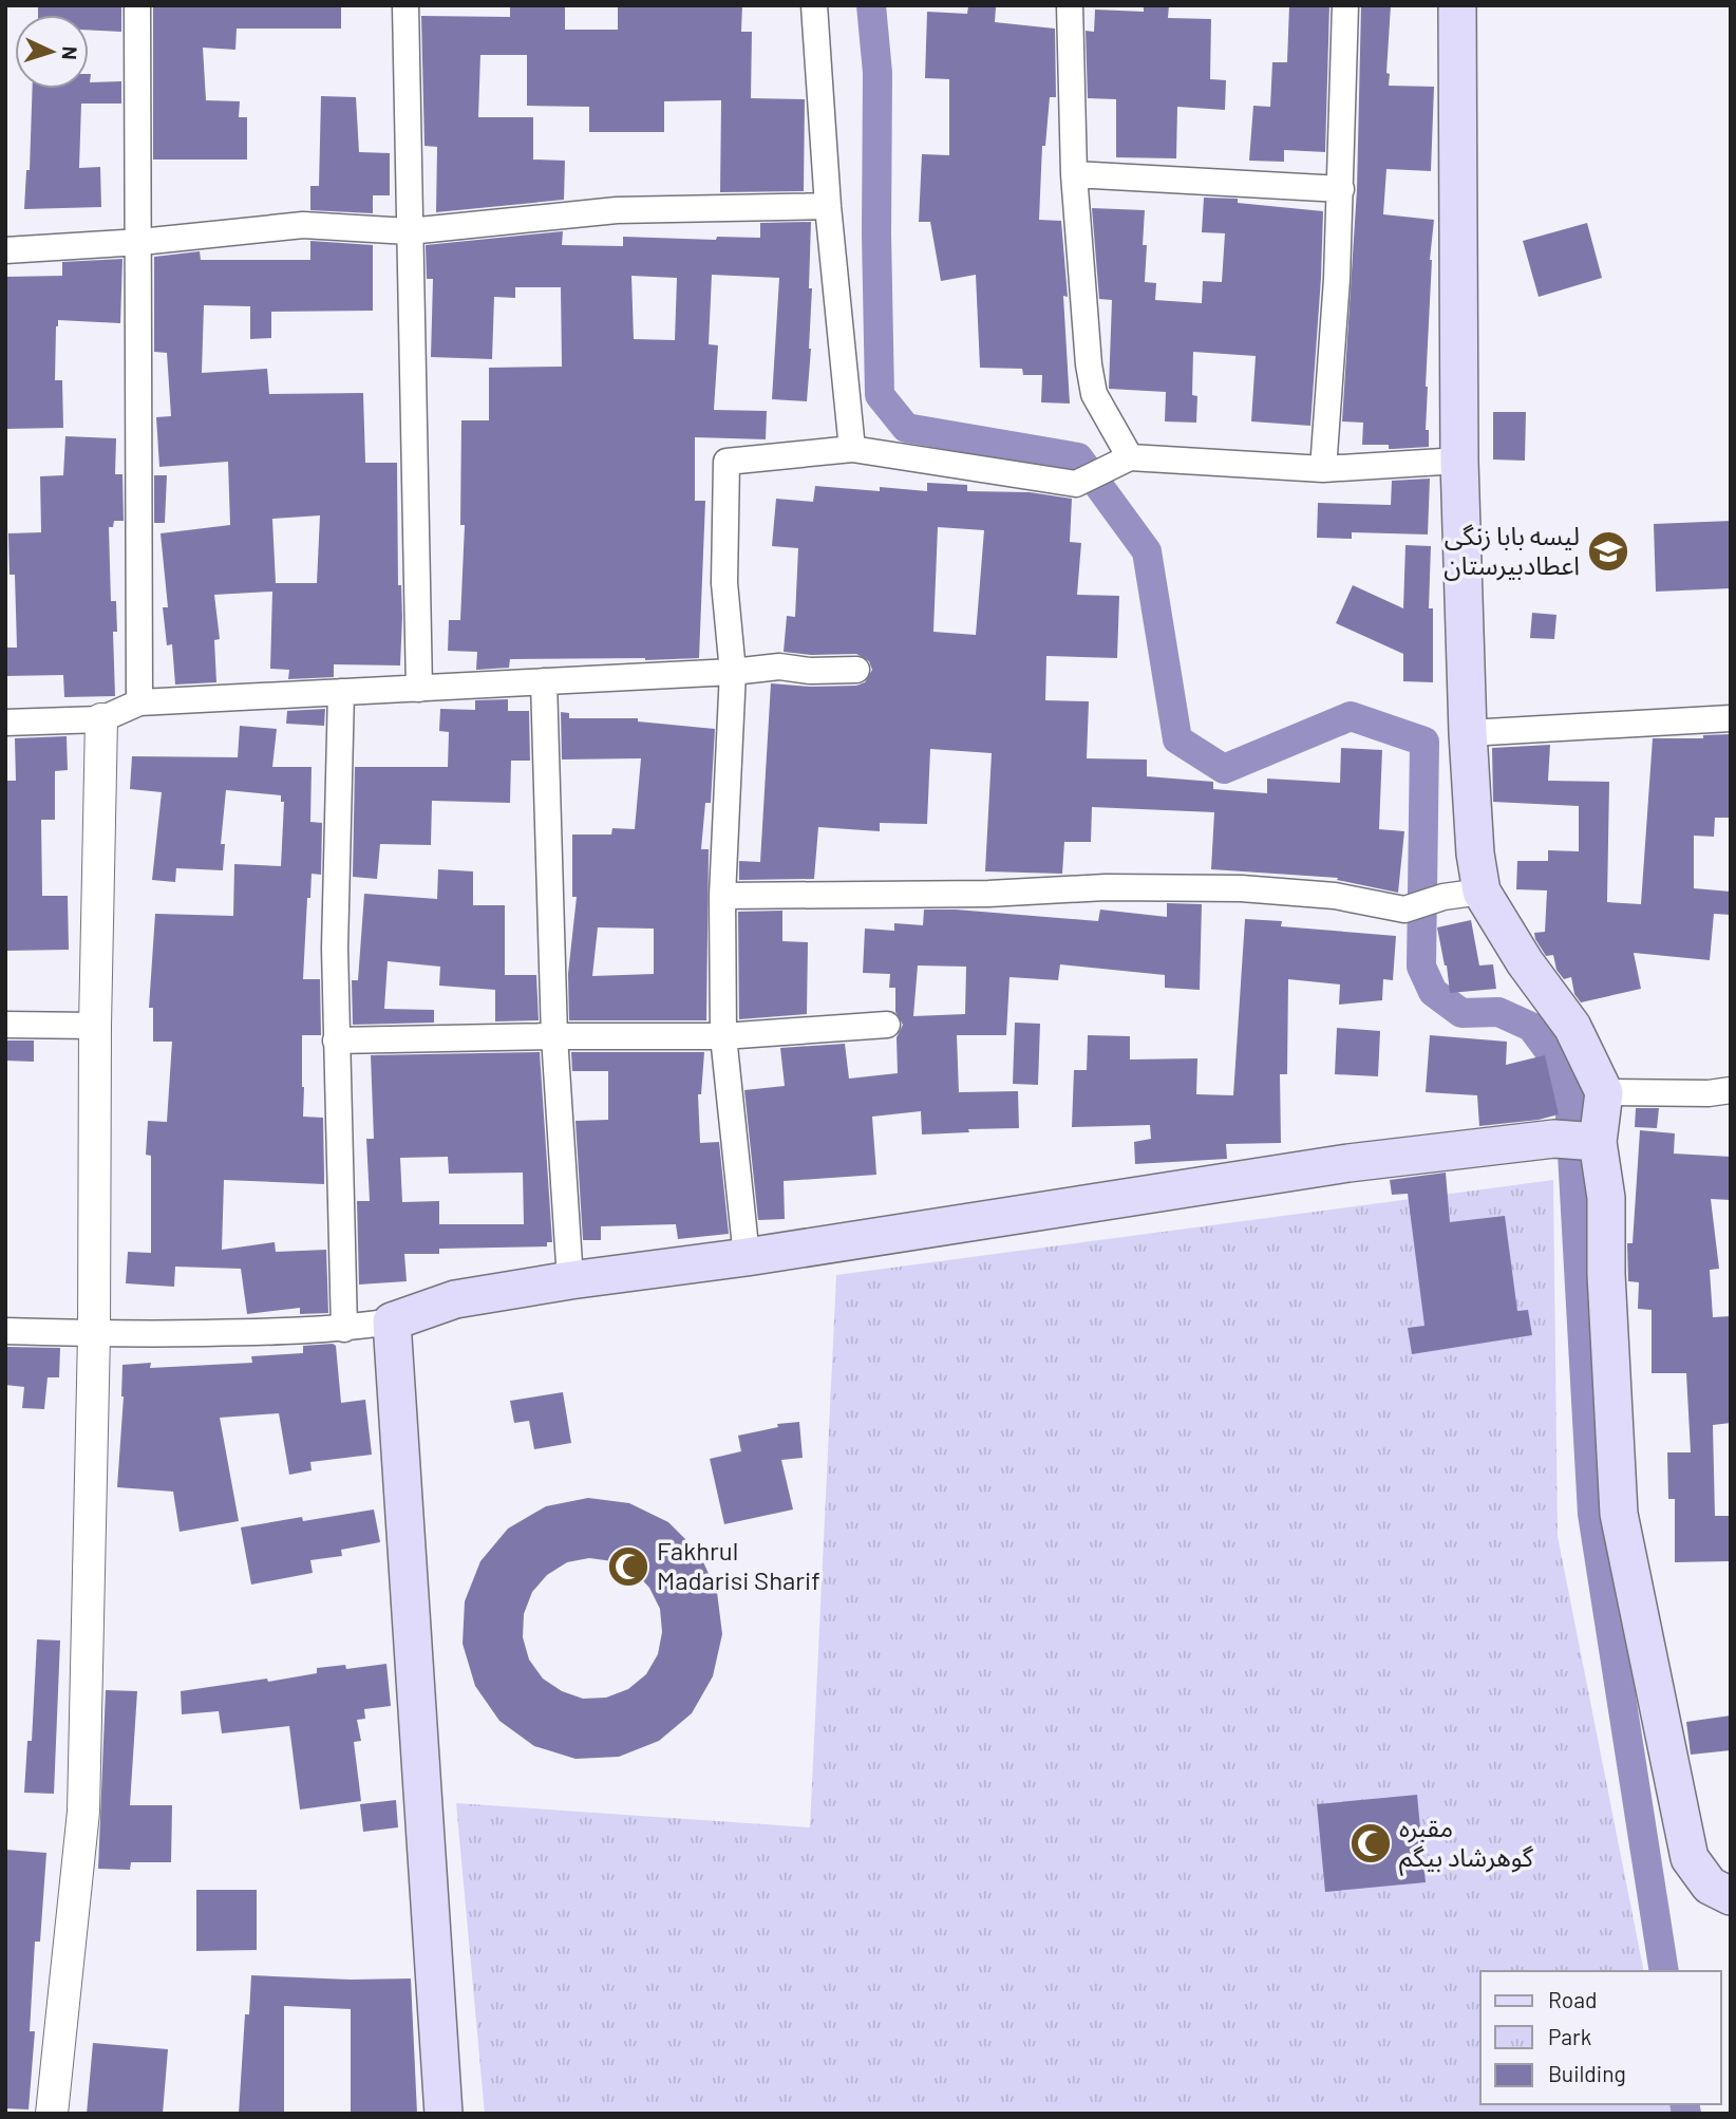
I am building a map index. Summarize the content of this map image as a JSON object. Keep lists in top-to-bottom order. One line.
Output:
{"places":{"school or university":["لیسه بابا زنگی اعطادبیرستان"],"mosque":["Fakhrul Madarisi Sharif","مقبره گوهرشاد بیگم"]},"legend":["Road","Park","Building"],"north":"right"}
